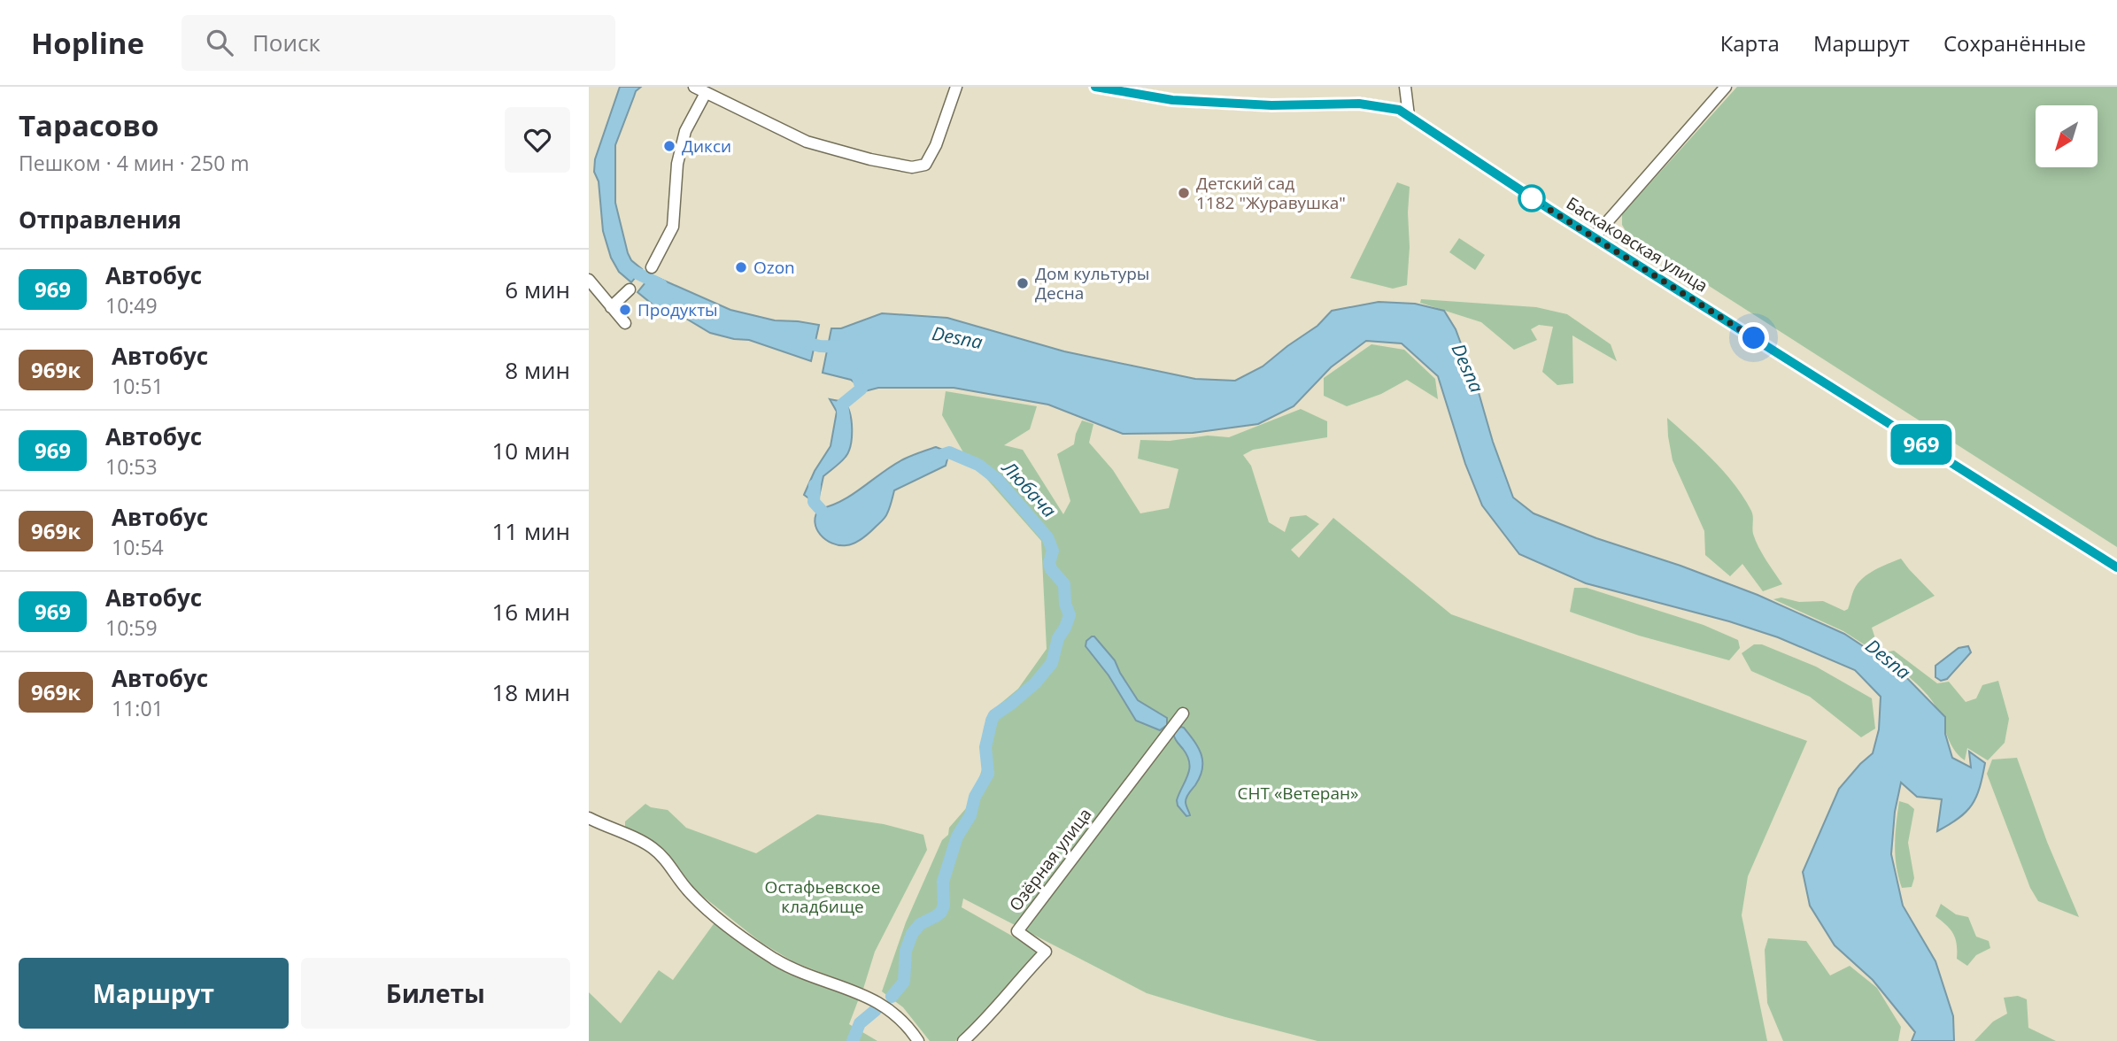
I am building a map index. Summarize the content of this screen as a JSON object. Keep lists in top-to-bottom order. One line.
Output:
{"streets":{"street":["Баскаковская улица","Озёрная улица"]},"water":["Desna","Любача"],"parks":["СНТ «Ветеран»","Остафьевское кладбище"],"places":["Дикси","Детский сад 1182 \"Журавушка\"","Ozon","Дом культуры Десна","Продукты"],"lines":["bus line 969"],"north":"bottom left","page":{"header":"Hopline","search":"Поиск","nav":["Карта","Маршрут","Сохранённые"],"heading":[["Тарасово","Пешком · 4 мин · 250 m"],"Отправления"],"on_map":"969","list":[{"mark":"969","name":"Автобус","note":"10:49","value":"6 мин"},{"mark":"969к","name":"Автобус","note":"10:51","value":"8 мин"},{"mark":"969","name":"Автобус","note":"10:53","value":"10 мин"},{"mark":"969к","name":"Автобус","note":"10:54","value":"11 мин"},{"mark":"969","name":"Автобус","note":"10:59","value":"16 мин"},{"mark":"969к","name":"Автобус","note":"11:01","value":"18 мин"}],"buttons":["Маршрут","Билеты"]}}
